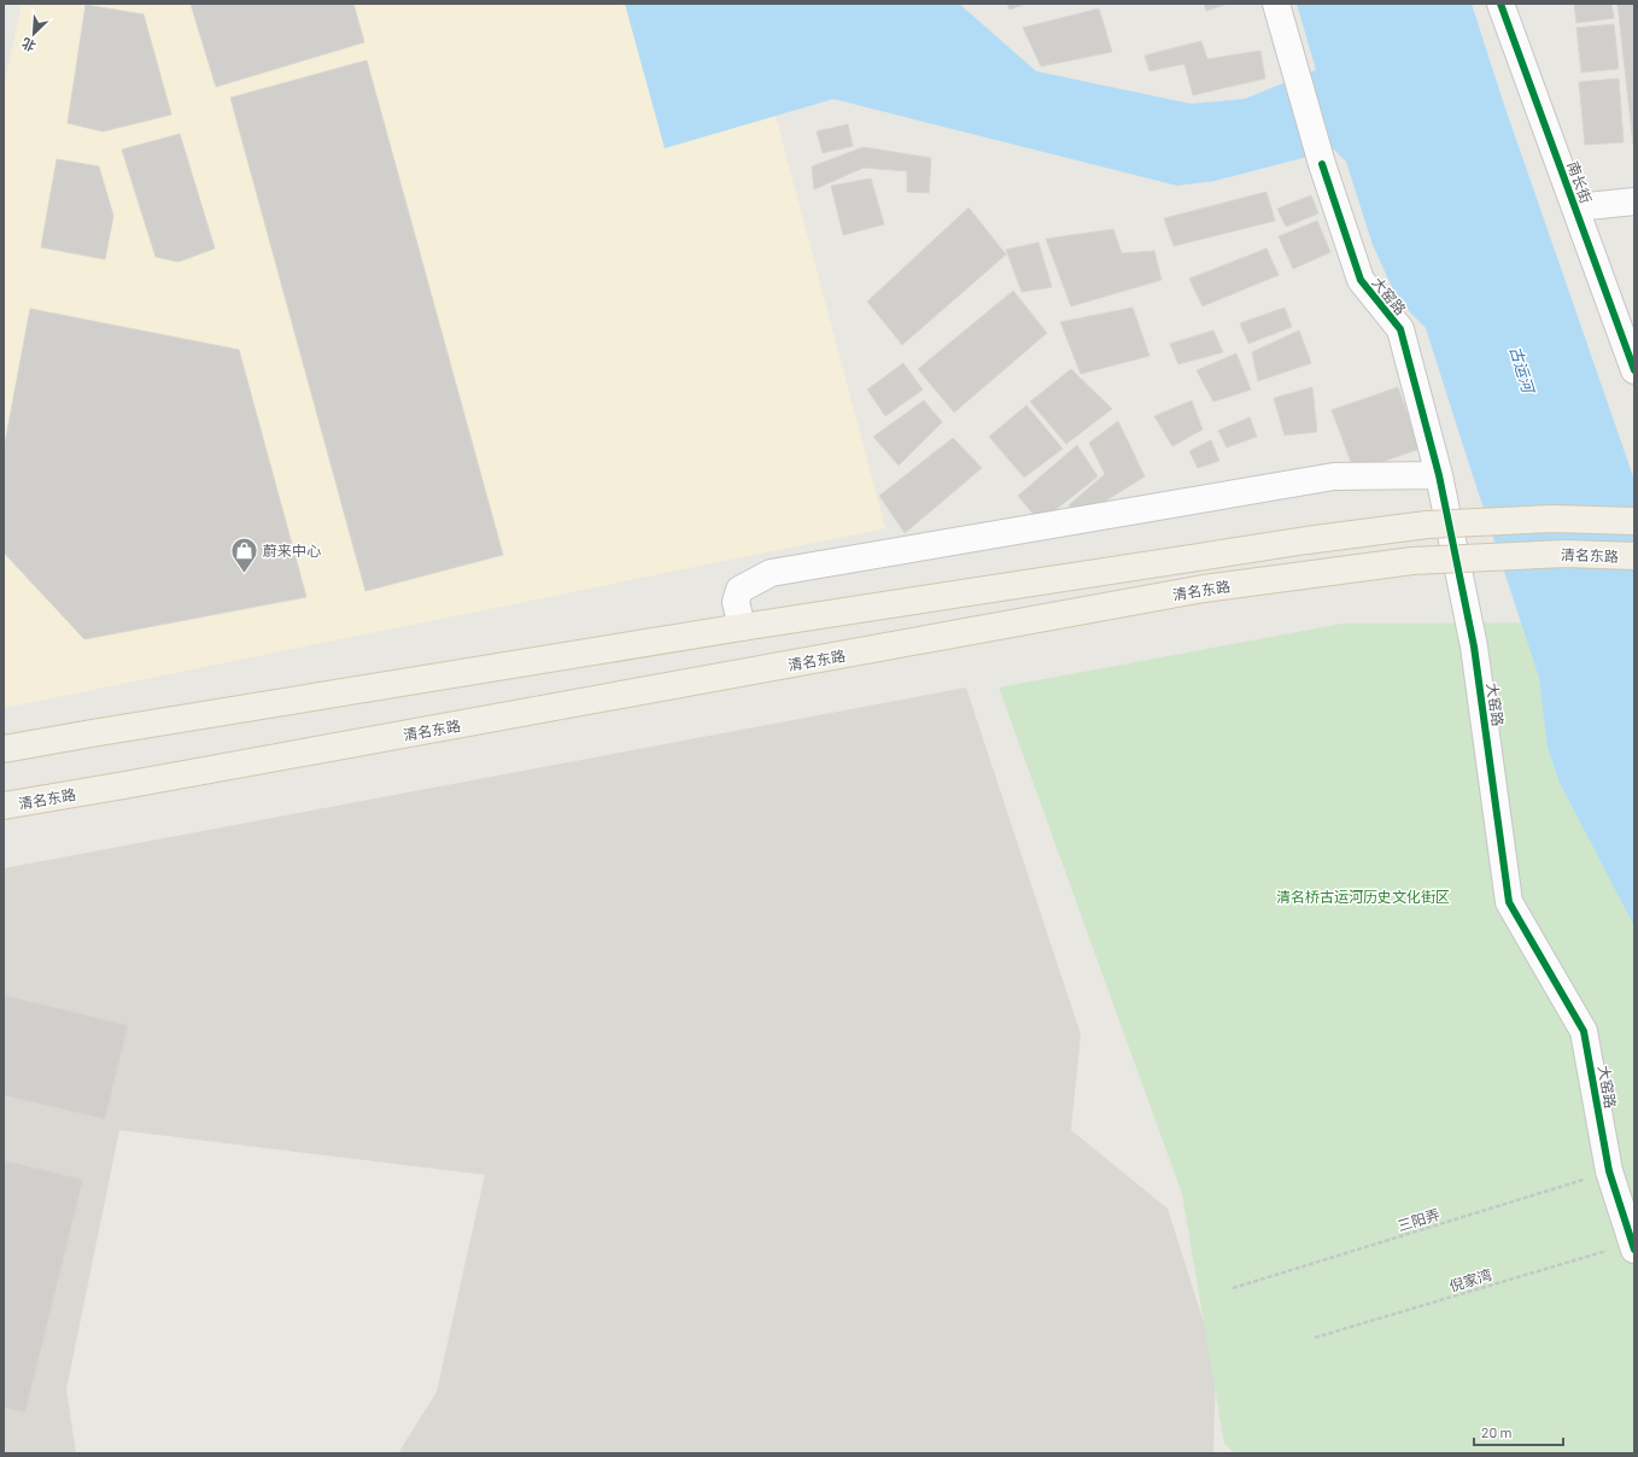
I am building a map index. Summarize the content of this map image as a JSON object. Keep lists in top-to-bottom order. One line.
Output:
{"streets":{"main road":["清名东路"],"street":["南长街","大窑路"],"path":["三阳弄","倪家湾"]},"crossings":[["大窑路","三阳弄"],["大窑路","倪家湾"]],"water":["古运河"],"parks":["清名桥古运河历史文化街区"],"places":{"shop":["蔚来中心"]},"scale_bar":"20 m","north":"bottom left"}
